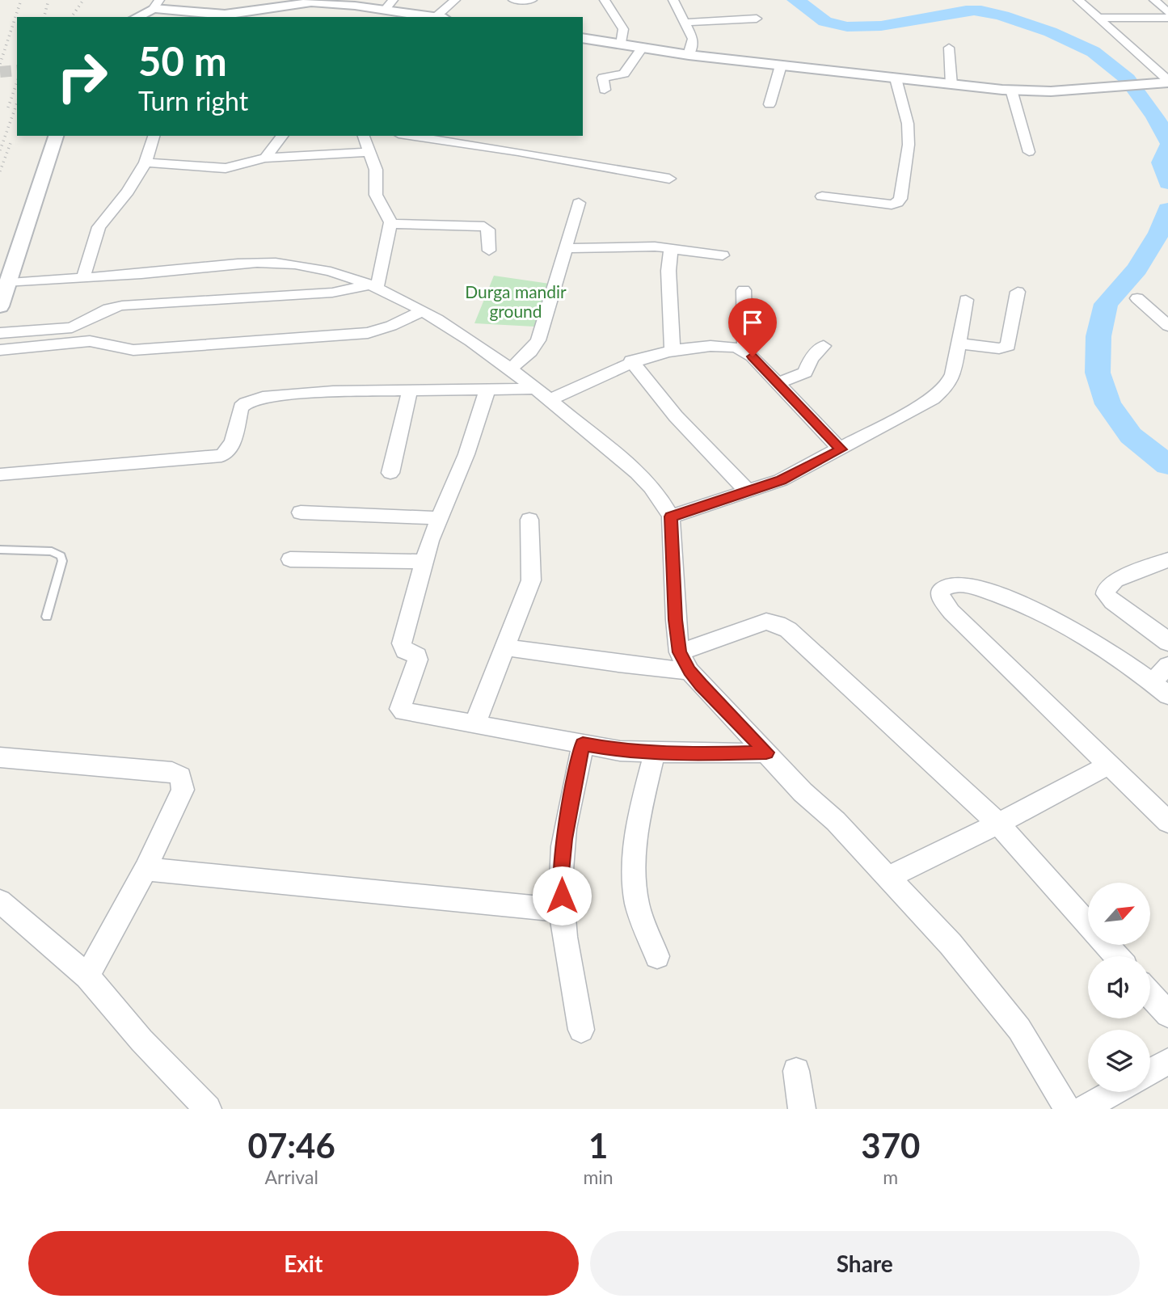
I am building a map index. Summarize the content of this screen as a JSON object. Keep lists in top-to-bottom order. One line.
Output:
{"parks":["Durga mandir ground"],"north":"top right","page":{"turn":["50 m","Turn right"],"eta":["07:46","Arrival","1","min","370","m"],"buttons":["Exit","Share"]}}
